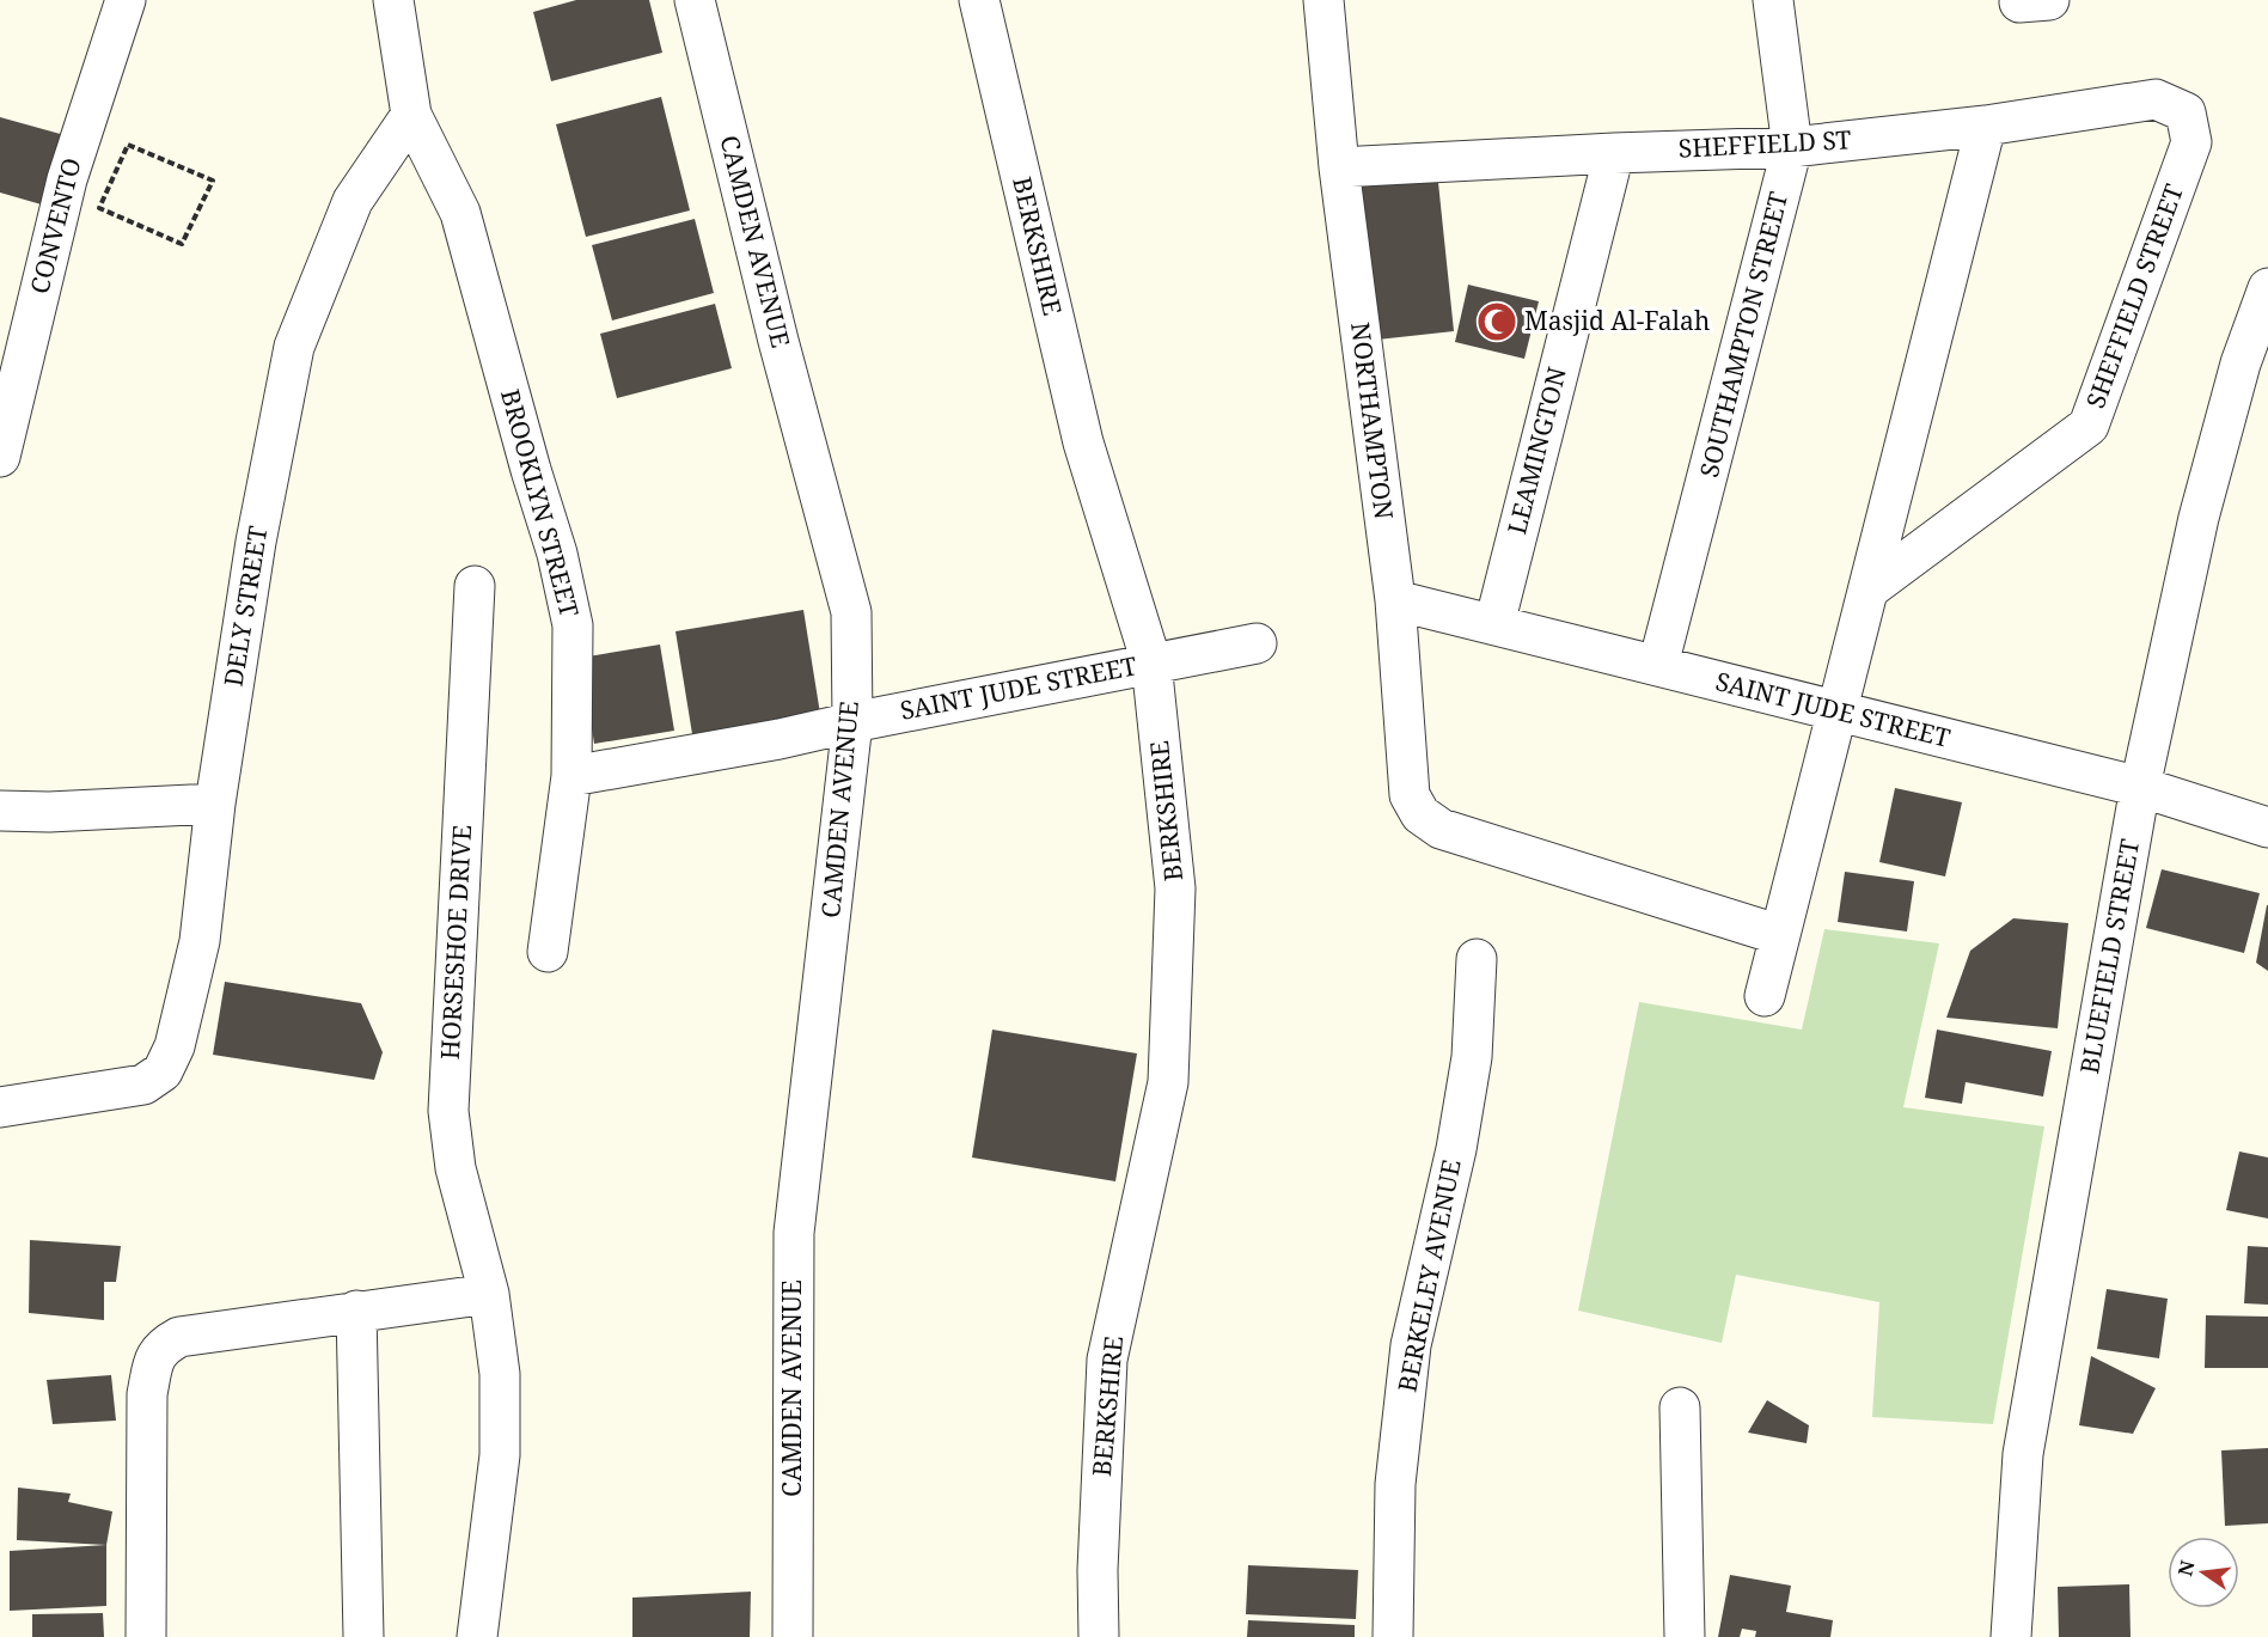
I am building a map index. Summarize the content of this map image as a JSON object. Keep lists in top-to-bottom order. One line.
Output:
{"streets":{"street":["SHEFFIELD ST","CONVENTO","CAMDEN AVENUE","BERKSHIRE","SHEFFIELD STREET","SOUTHAMPTON STREET","NORTHAMPTON","LEAMINGTON","BROOKLYN STREET","DELY STREET","SAINT JUDE STREET","HORSESHOE DRIVE","BLUEFIELD STREET","BERKELEY AVENUE"]},"crossings":[["SHEFFIELD ST","SHEFFIELD STREET"],["SHEFFIELD ST","SOUTHAMPTON STREET"],["SHEFFIELD ST","NORTHAMPTON"],["SHEFFIELD ST","LEAMINGTON"],["CAMDEN AVENUE","SAINT JUDE STREET"],["BERKSHIRE","SAINT JUDE STREET"],["SOUTHAMPTON STREET","SAINT JUDE STREET"],["NORTHAMPTON","SAINT JUDE STREET"],["LEAMINGTON","SAINT JUDE STREET"],["BROOKLYN STREET","DELY STREET"],["BROOKLYN STREET","SAINT JUDE STREET"],["SAINT JUDE STREET","BLUEFIELD STREET"]],"places":{"mosque":["Masjid Al-Falah"]},"north":"left"}
